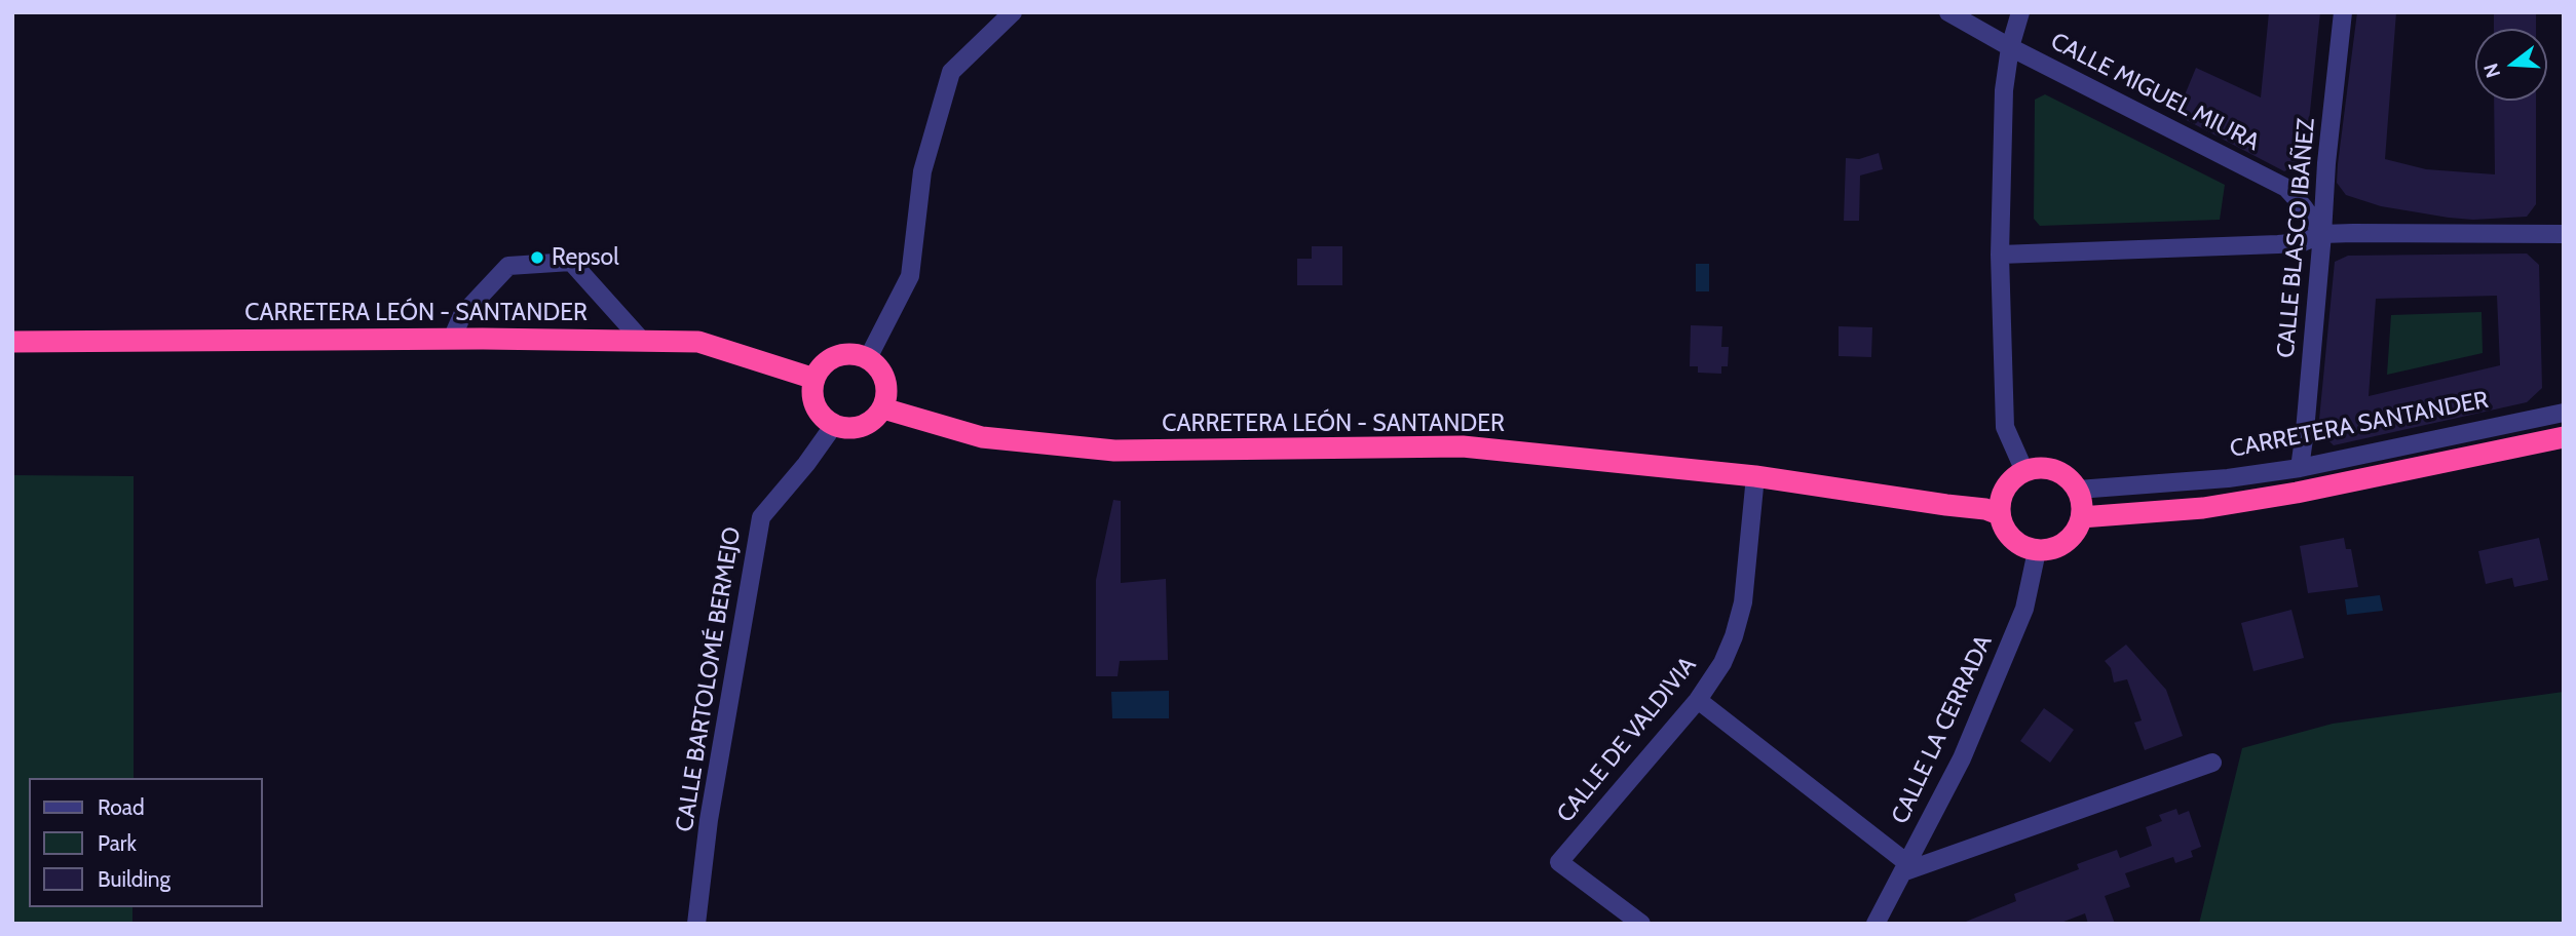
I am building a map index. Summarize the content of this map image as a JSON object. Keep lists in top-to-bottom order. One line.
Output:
{"streets":{"highway":["CARRETERA LEÓN - SANTANDER"],"street":["CALLE MIGUEL MIURA","CALLE BLASCO IBÁÑEZ","CARRETERA SANTANDER","CALLE BARTOLOMÉ BERMEJO","CALLE LA CERRADA","CALLE DE VALDIVIA"]},"crossings":[["CALLE MIGUEL MIURA","CALLE BLASCO IBÁÑEZ"],["CALLE BLASCO IBÁÑEZ","CARRETERA SANTANDER"],["CARRETERA LEÓN - SANTANDER","CARRETERA SANTANDER"],["CARRETERA LEÓN - SANTANDER","CALLE BARTOLOMÉ BERMEJO"],["CARRETERA LEÓN - SANTANDER","CALLE LA CERRADA"],["CARRETERA LEÓN - SANTANDER","CALLE DE VALDIVIA"],["CARRETERA SANTANDER","CALLE LA CERRADA"]],"places":["Repsol"],"legend":["Road","Park","Building"],"north":"left"}
